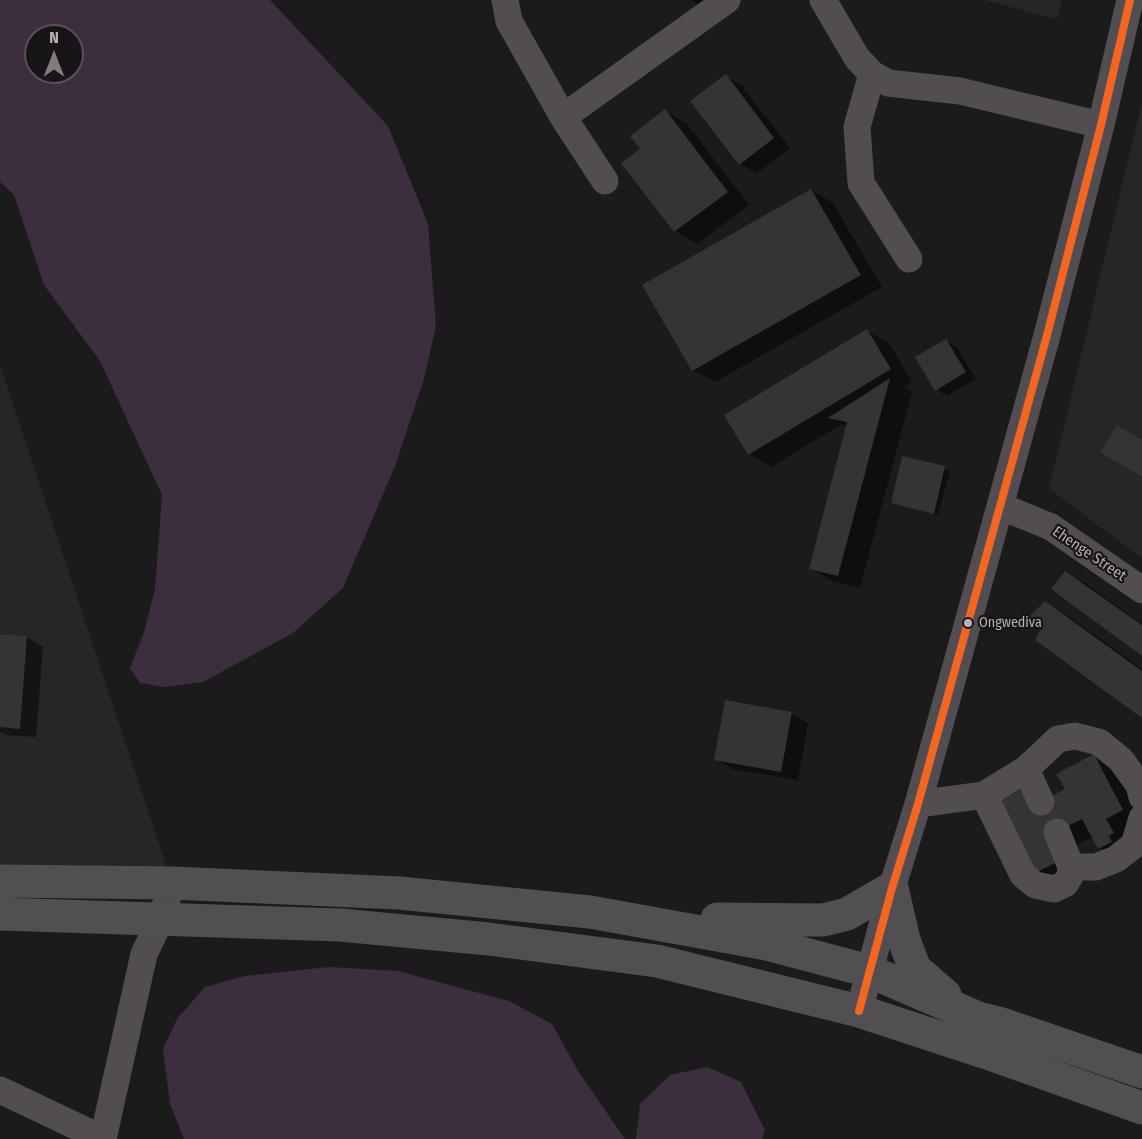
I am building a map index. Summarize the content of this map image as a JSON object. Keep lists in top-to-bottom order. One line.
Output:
{"streets":{"street":["Ehenge Street"]},"places":["Ongwediva"],"north":"top"}
